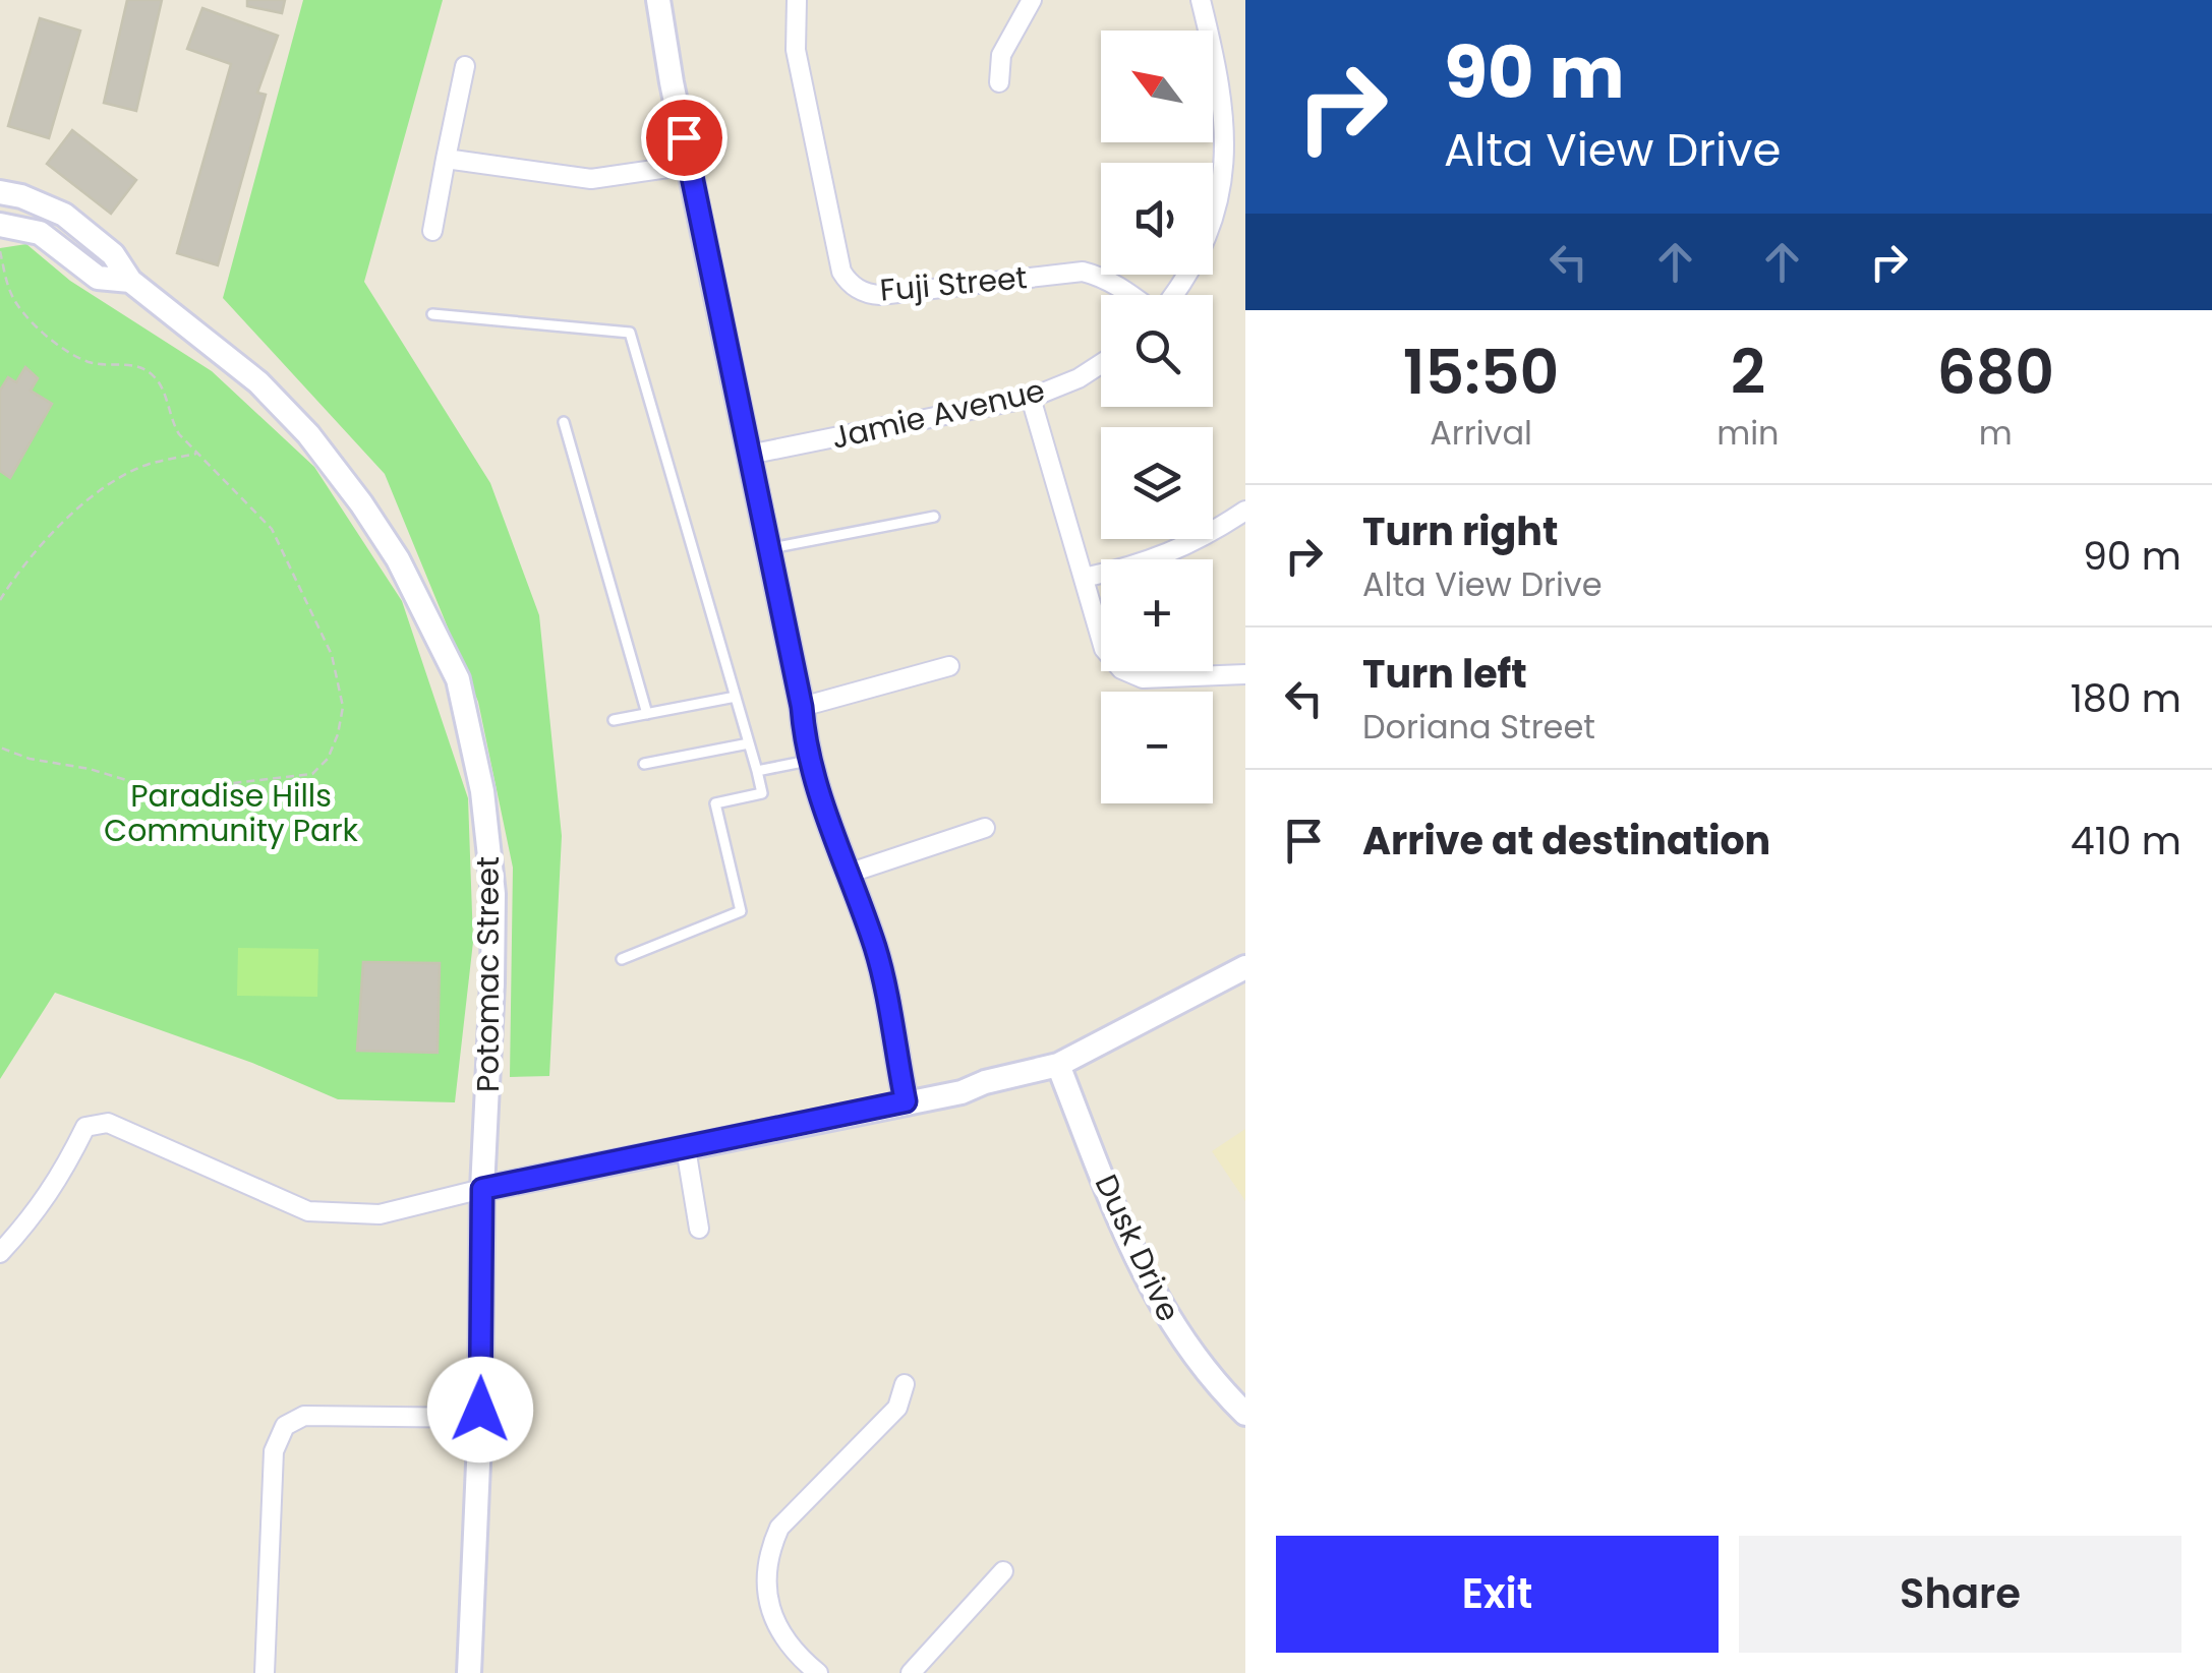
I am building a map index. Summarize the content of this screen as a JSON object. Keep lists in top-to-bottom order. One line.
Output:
{"streets":{"street":["Fuji Street","Jamie Avenue","Potomac Street","Dusk Drive"]},"parks":["Paradise Hills Community Park"],"north":"top left","page":{"turn":["90 m","Alta View Drive"],"map_buttons":["+","−"],"eta":["15:50","Arrival","2","min","680","m"],"list":[{"name":"Turn right","note":"Alta View Drive","value":"90 m"},{"name":"Turn left","note":"Doriana Street","value":"180 m"},{"name":"Arrive at destination","value":"410 m"}],"buttons":["Exit","Share"]}}
